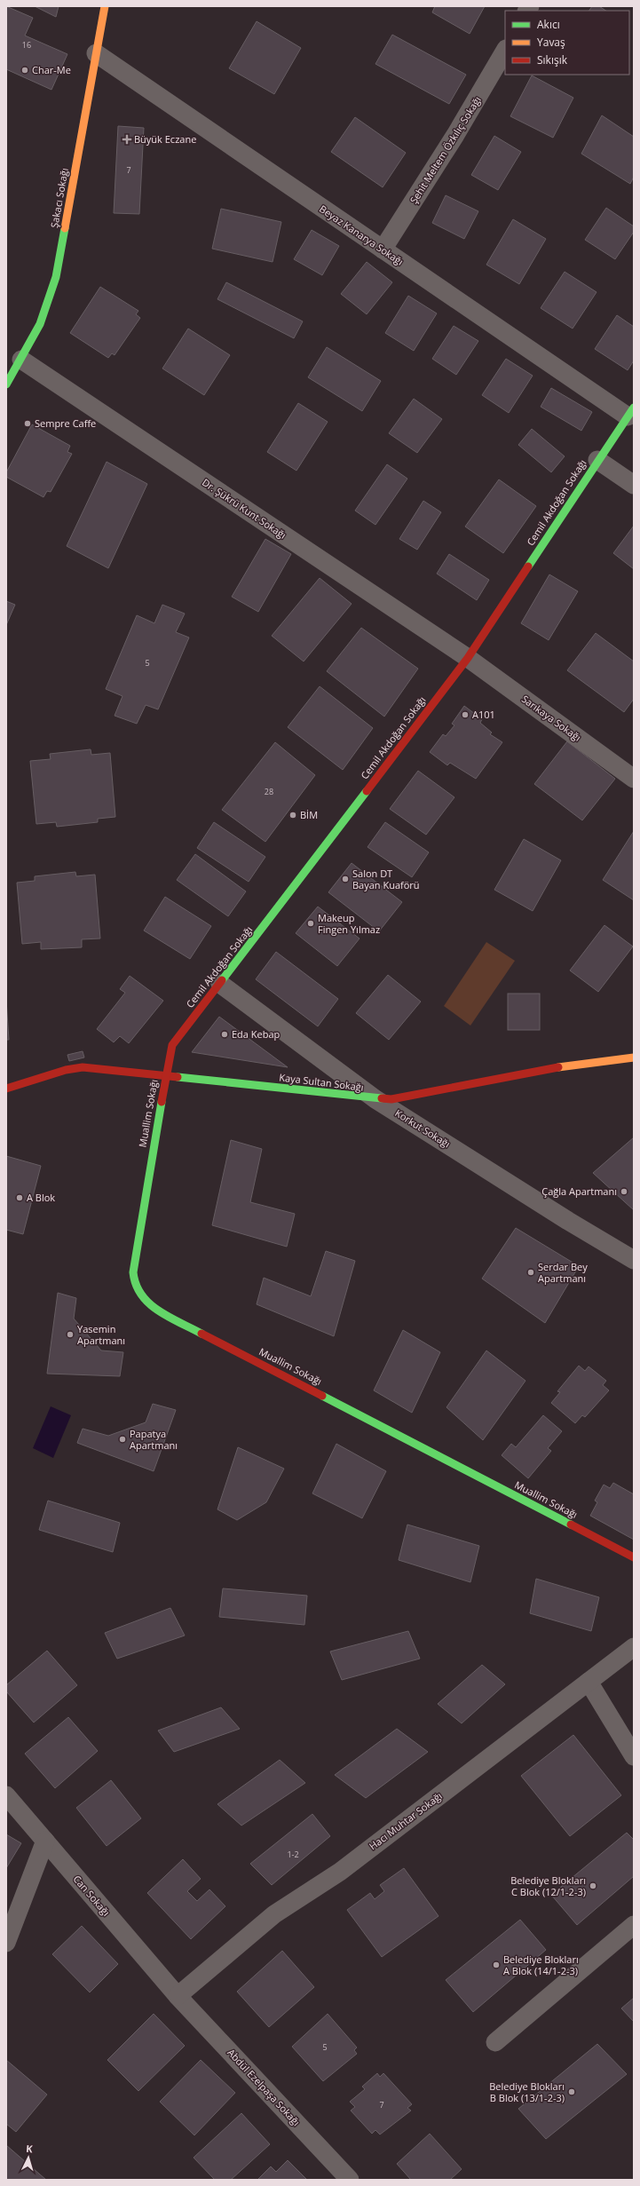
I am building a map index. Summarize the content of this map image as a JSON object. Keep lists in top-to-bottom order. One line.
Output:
{"streets":{"street":["Şehit Meltem Özkılıç Sokağı","Şakacı Sokağı","Beyaz Kanarya Sokağı","Cemil Akdoğan Sokağı","Dr. Şükrü Kunt Sokağı","Sarıkaya Sokağı","Kaya Sultan Sokağı","Muallim Sokağı","Korkut Sokağı","Hacı Muhtar Sokağı","Can Sokağı","Abdül Ezelpaşa Sokağı"]},"crossings":[["Şehit Meltem Özkılıç Sokağı","Beyaz Kanarya Sokağı"],["Şakacı Sokağı","Beyaz Kanarya Sokağı"],["Şakacı Sokağı","Dr. Şükrü Kunt Sokağı"],["Beyaz Kanarya Sokağı","Cemil Akdoğan Sokağı"],["Cemil Akdoğan Sokağı","Dr. Şükrü Kunt Sokağı"],["Cemil Akdoğan Sokağı","Sarıkaya Sokağı"],["Cemil Akdoğan Sokağı","Kaya Sultan Sokağı"],["Cemil Akdoğan Sokağı","Muallim Sokağı"],["Cemil Akdoğan Sokağı","Korkut Sokağı"],["Dr. Şükrü Kunt Sokağı","Sarıkaya Sokağı"],["Kaya Sultan Sokağı","Muallim Sokağı"],["Kaya Sultan Sokağı","Korkut Sokağı"],["Hacı Muhtar Sokağı","Can Sokağı"],["Hacı Muhtar Sokağı","Abdül Ezelpaşa Sokağı"],["Can Sokağı","Abdül Ezelpaşa Sokağı"]],"places":{"other":["Char-Me","Sempre Caffe","A101","BİM","Salon DT Bayan Kuaförü","Makeup Fingen Yılmaz","Eda Kebap","Çağla Apartmanı","A Blok","Serdar Bey Apartmanı","Yasemin Apartmanı","Papatya Apartmanı","Belediye Blokları C Blok (12/1-2-3)","Belediye Blokları A Blok (14/1-2-3)","Belediye Blokları B Blok (13/1-2-3)"],"health":["Büyük Eczane"]},"house_numbers":["16","7","5","28","1-2","5","7"],"legend":["Akıcı","Yavaş","Sıkışık"],"north":"top"}
